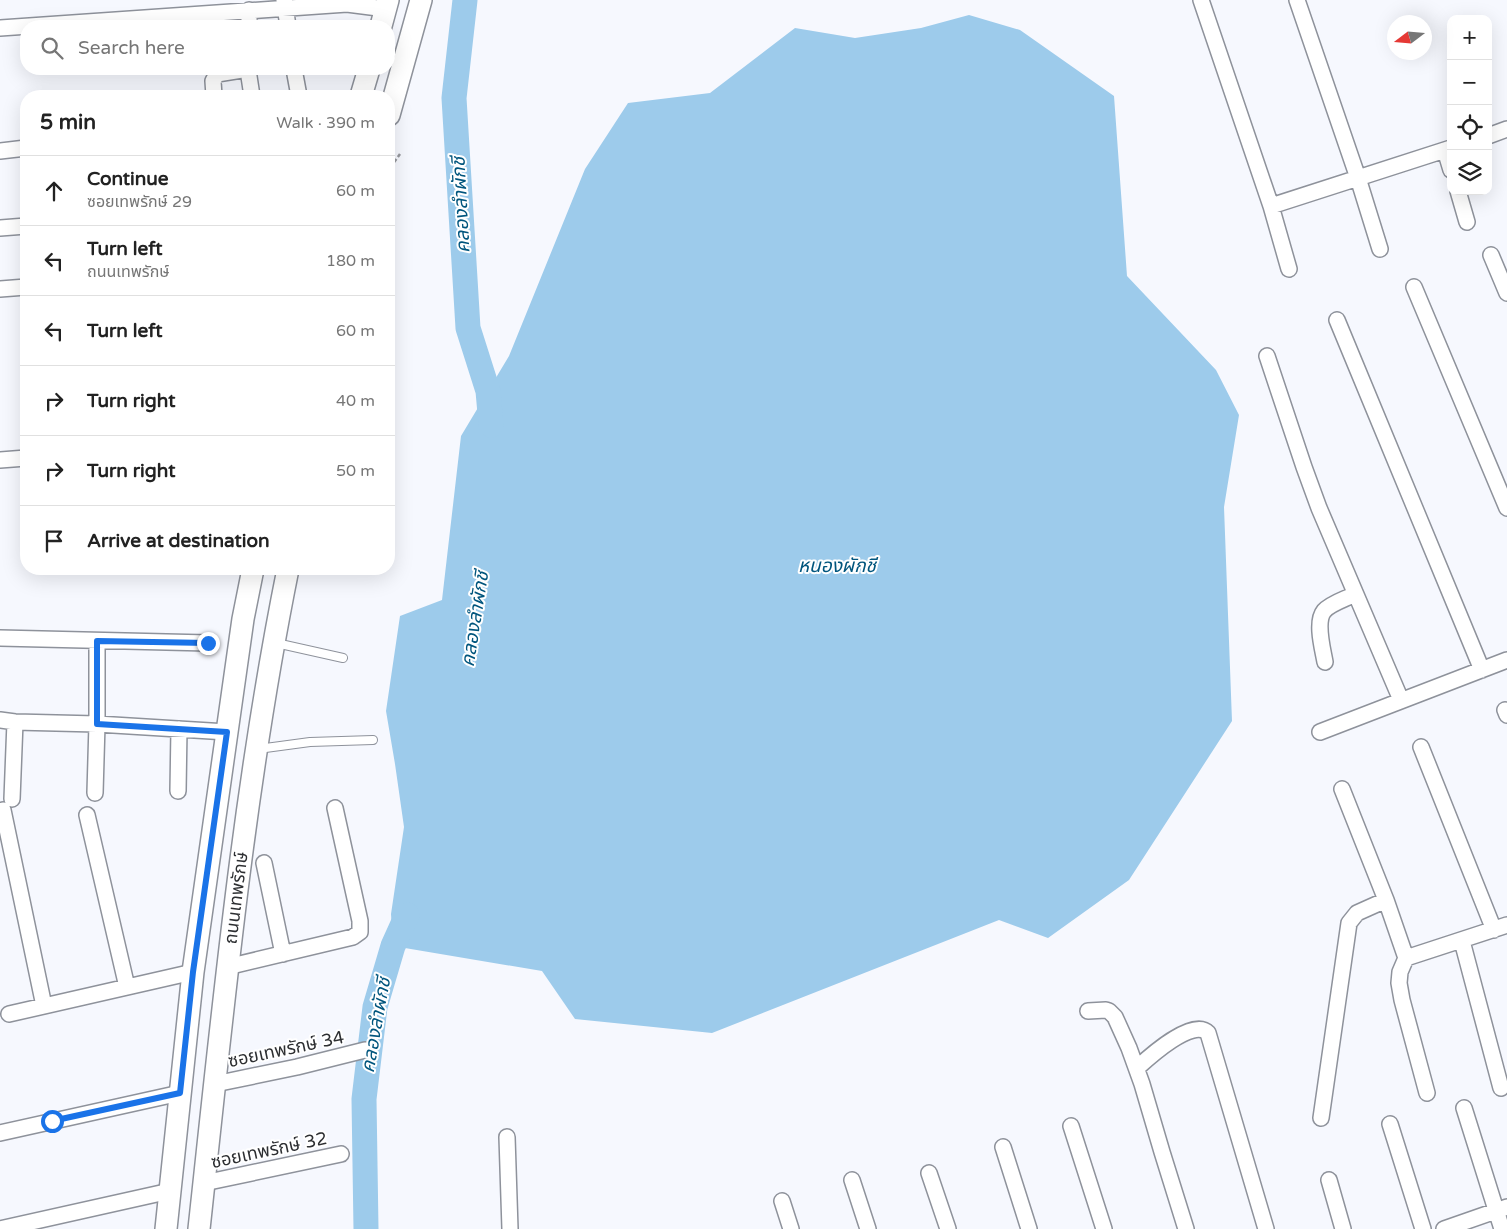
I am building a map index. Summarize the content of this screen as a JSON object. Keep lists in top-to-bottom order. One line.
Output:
{"streets":{"main road":["ถนนเทพรักษ์"],"street":["ซอยเทพรักษ์ 34","ซอยเทพรักษ์ 32"]},"crossings":[["ถนนเทพรักษ์","ซอยเทพรักษ์ 34"],["ถนนเทพรักษ์","ซอยเทพรักษ์ 32"]],"water":["คลองลำผักชี","หนองผักชี"],"north":"left","page":{"map_buttons":["+","−"],"search":"Search here","heading":["5 min","Walk · 390 m"],"list":[["Continue","ซอยเทพรักษ์ 29","60 m"],["Turn left","ถนนเทพรักษ์","180 m"],["Turn left","60 m"],["Turn right","40 m"],["Turn right","50 m"],"Arrive at destination"]}}
